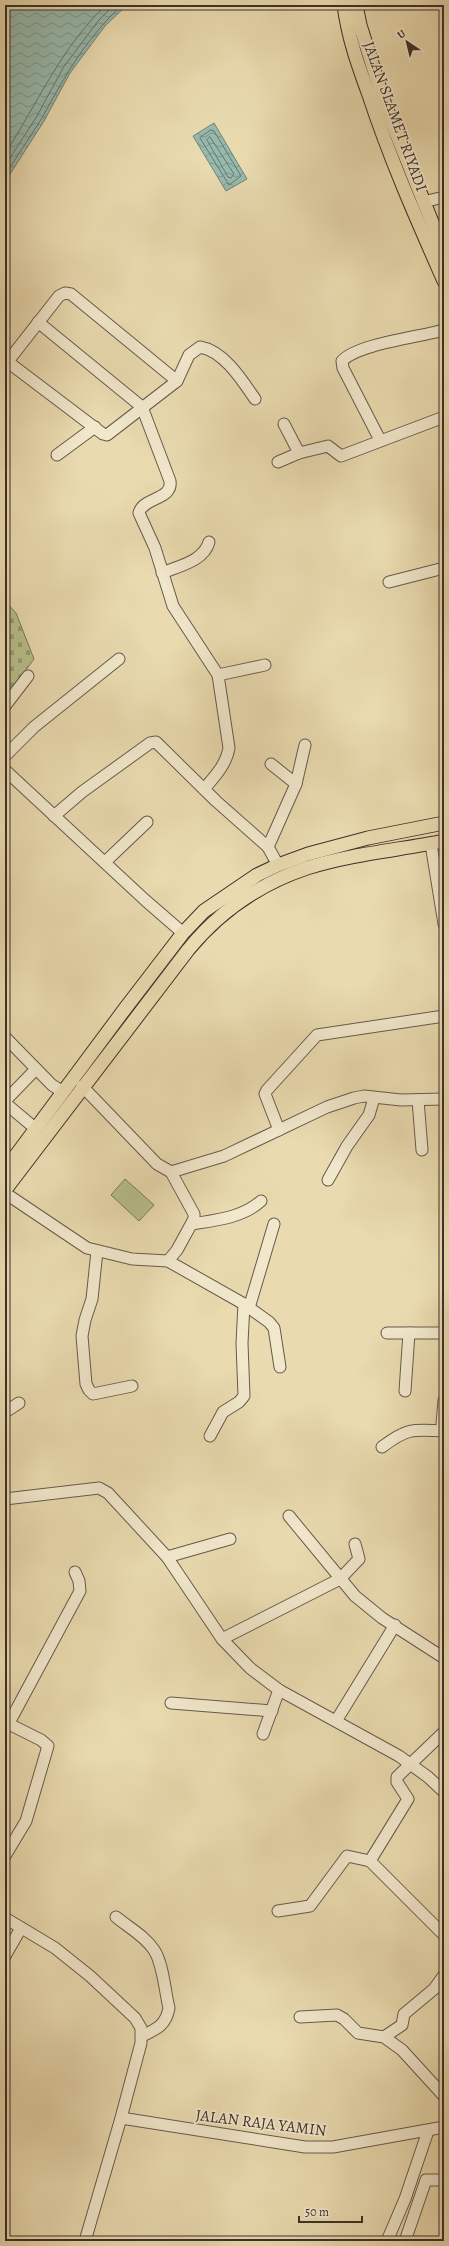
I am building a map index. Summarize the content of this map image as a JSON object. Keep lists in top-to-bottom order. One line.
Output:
{"streets":{"main road":["JALAN SLAMET RIYADI"],"street":["JALAN RAJA YAMIN"]},"scale_bar":"50 m","north":"top left"}
